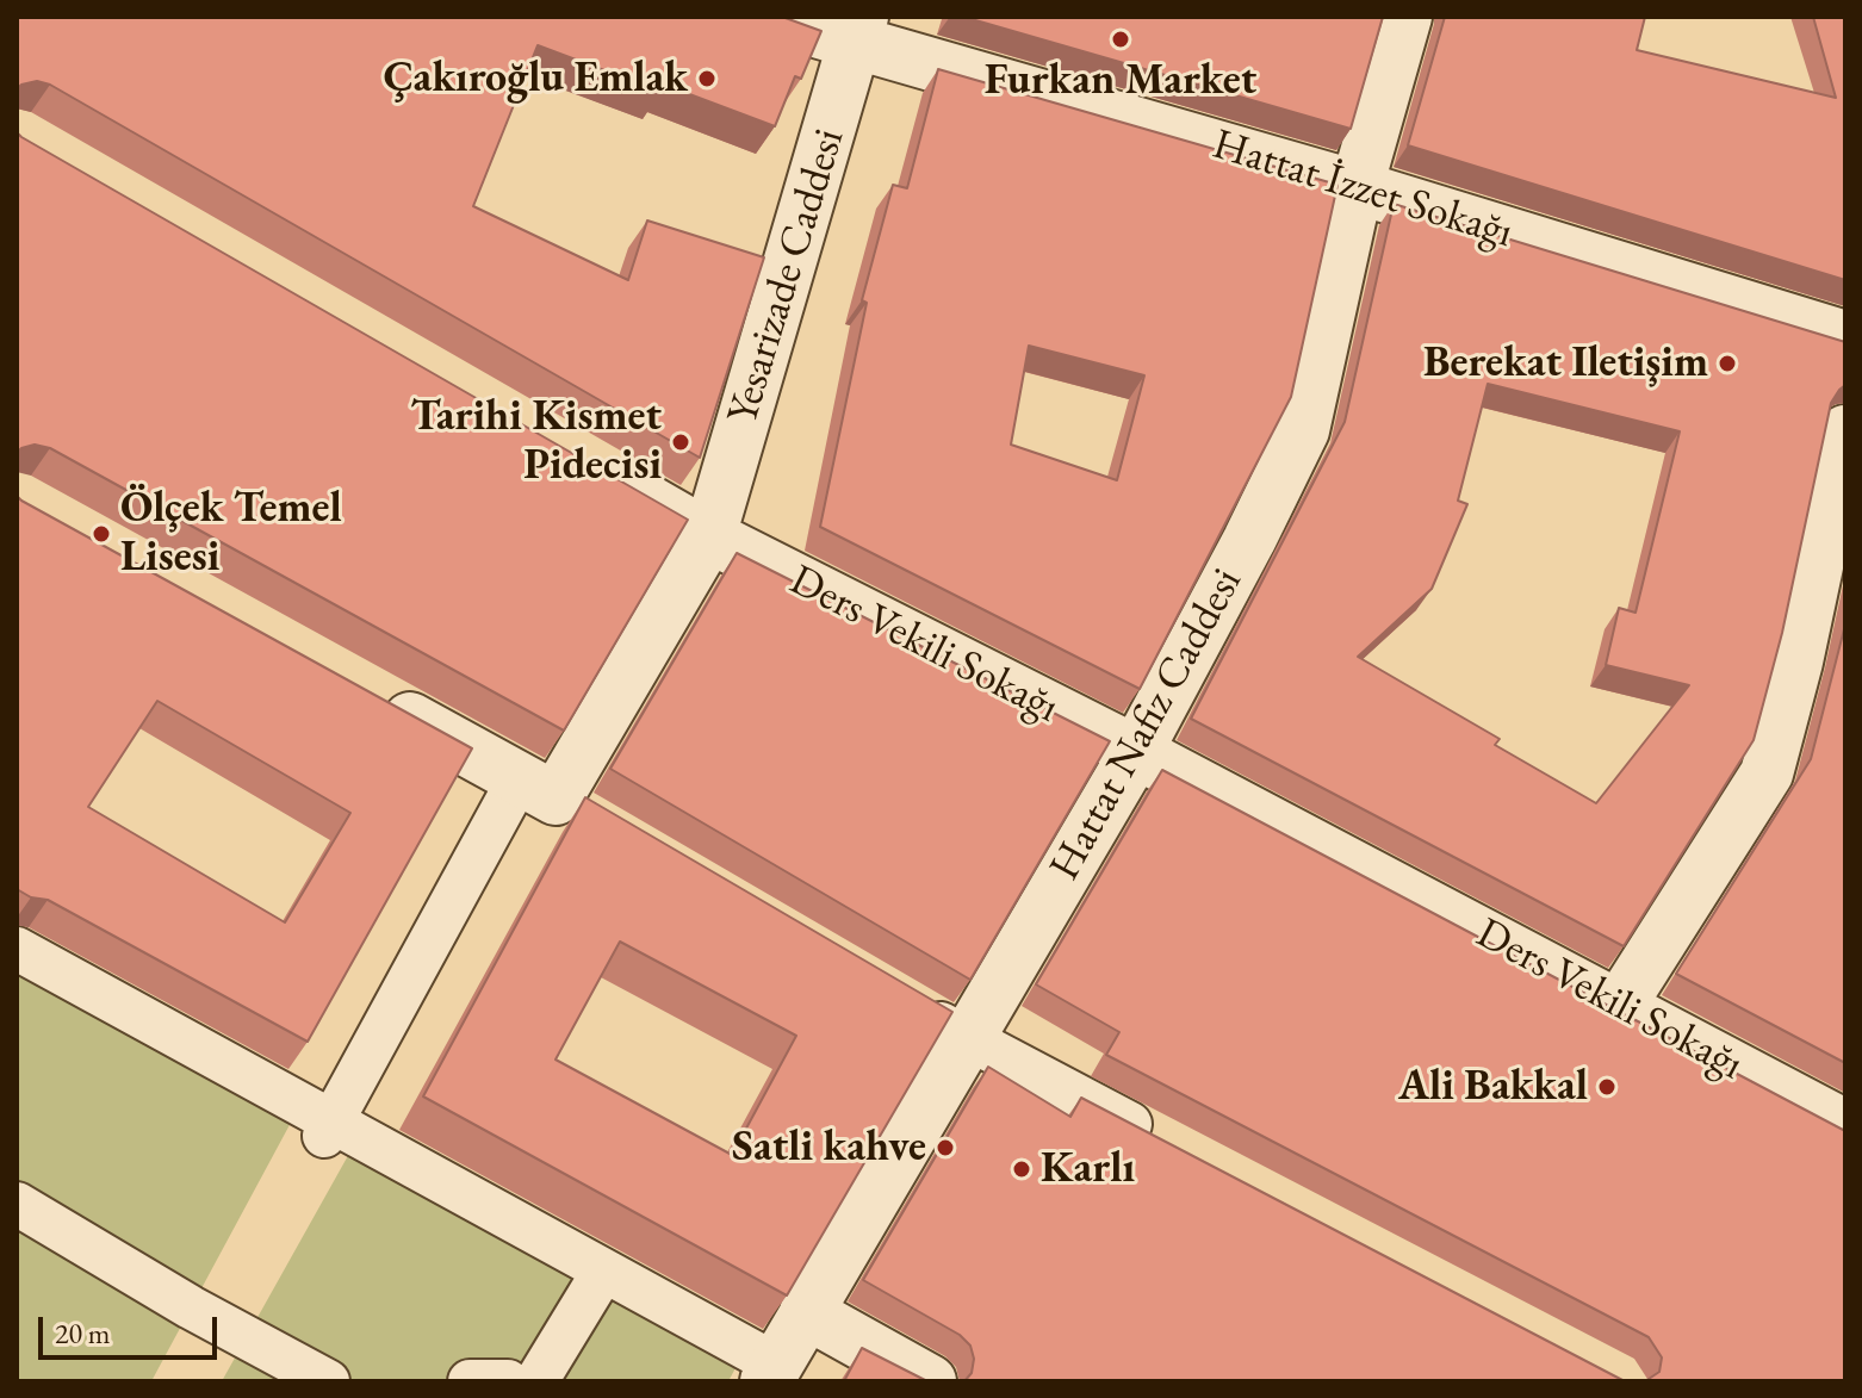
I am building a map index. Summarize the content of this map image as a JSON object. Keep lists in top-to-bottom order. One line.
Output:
{"streets":{"street":["Hattat İzzet Sokağı","Yesarizade Caddesi","Ders Vekili Sokağı","Hattat Nafiz Caddesi"]},"crossings":[["Hattat İzzet Sokağı","Yesarizade Caddesi"],["Hattat İzzet Sokağı","Hattat Nafiz Caddesi"],["Yesarizade Caddesi","Ders Vekili Sokağı"],["Ders Vekili Sokağı","Hattat Nafiz Caddesi"]],"places":["Furkan Market","Çakıroğlu Emlak","Berekat Iletişim","Tarihi Kismet Pidecisi","Ölçek Temel Lisesi","Ali Bakkal","Satli kahve","Karlı"],"scale_bar":"20 m"}
